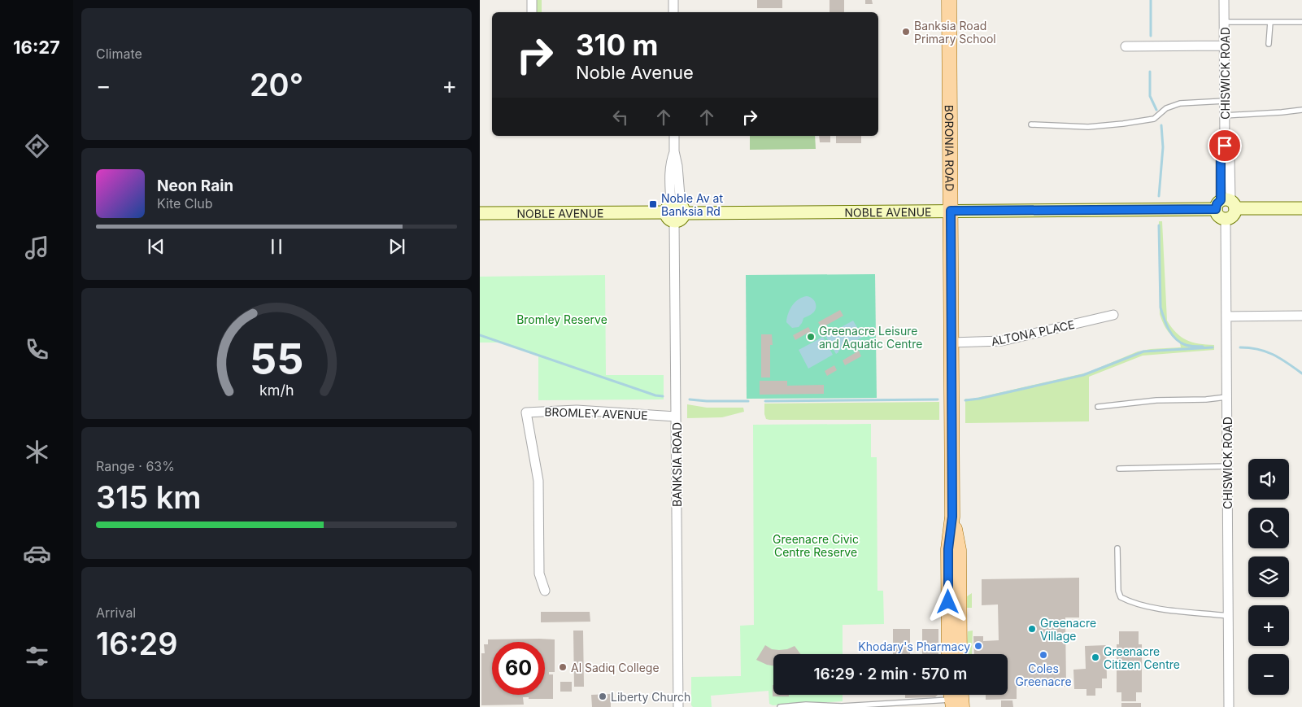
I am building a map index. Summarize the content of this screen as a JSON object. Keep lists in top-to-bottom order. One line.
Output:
{"streets":{"main road":["BORONIA ROAD"],"street":["CHISWICK ROAD","NOBLE AVENUE","ALTONA PLACE","BROMLEY AVENUE","BANKSIA ROAD"]},"crossings":[["CHISWICK ROAD","NOBLE AVENUE"],["BORONIA ROAD","NOBLE AVENUE"],["BORONIA ROAD","ALTONA PLACE"],["BROMLEY AVENUE","BANKSIA ROAD"]],"parks":["Bromley Reserve","Greenacre Civic Centre Reserve"],"places":{"other":["Banksia Road Primary School","Greenacre Leisure and Aquatic Centre","Greenacre Village","Khodary's Pharmacy","Coles Greenacre","Greenacre Citizen Centre","Al Sadiq College","Liberty Church"],"transit":["Noble Av at Banksia Rd"]},"page":{"tabs":"16:27","tile":["Climate",["Range · 63%","315 km"],["Arrival","16:29"]],"turn":["310 m","Noble Avenue"],"heat":["−","20°","+"],"song":["Neon Rain","Kite Club"],"map_buttons":["+","−"],"limit":"60","trip":"16:29 · 2 min · 570 m","gauge":["55","km/h"]}}
